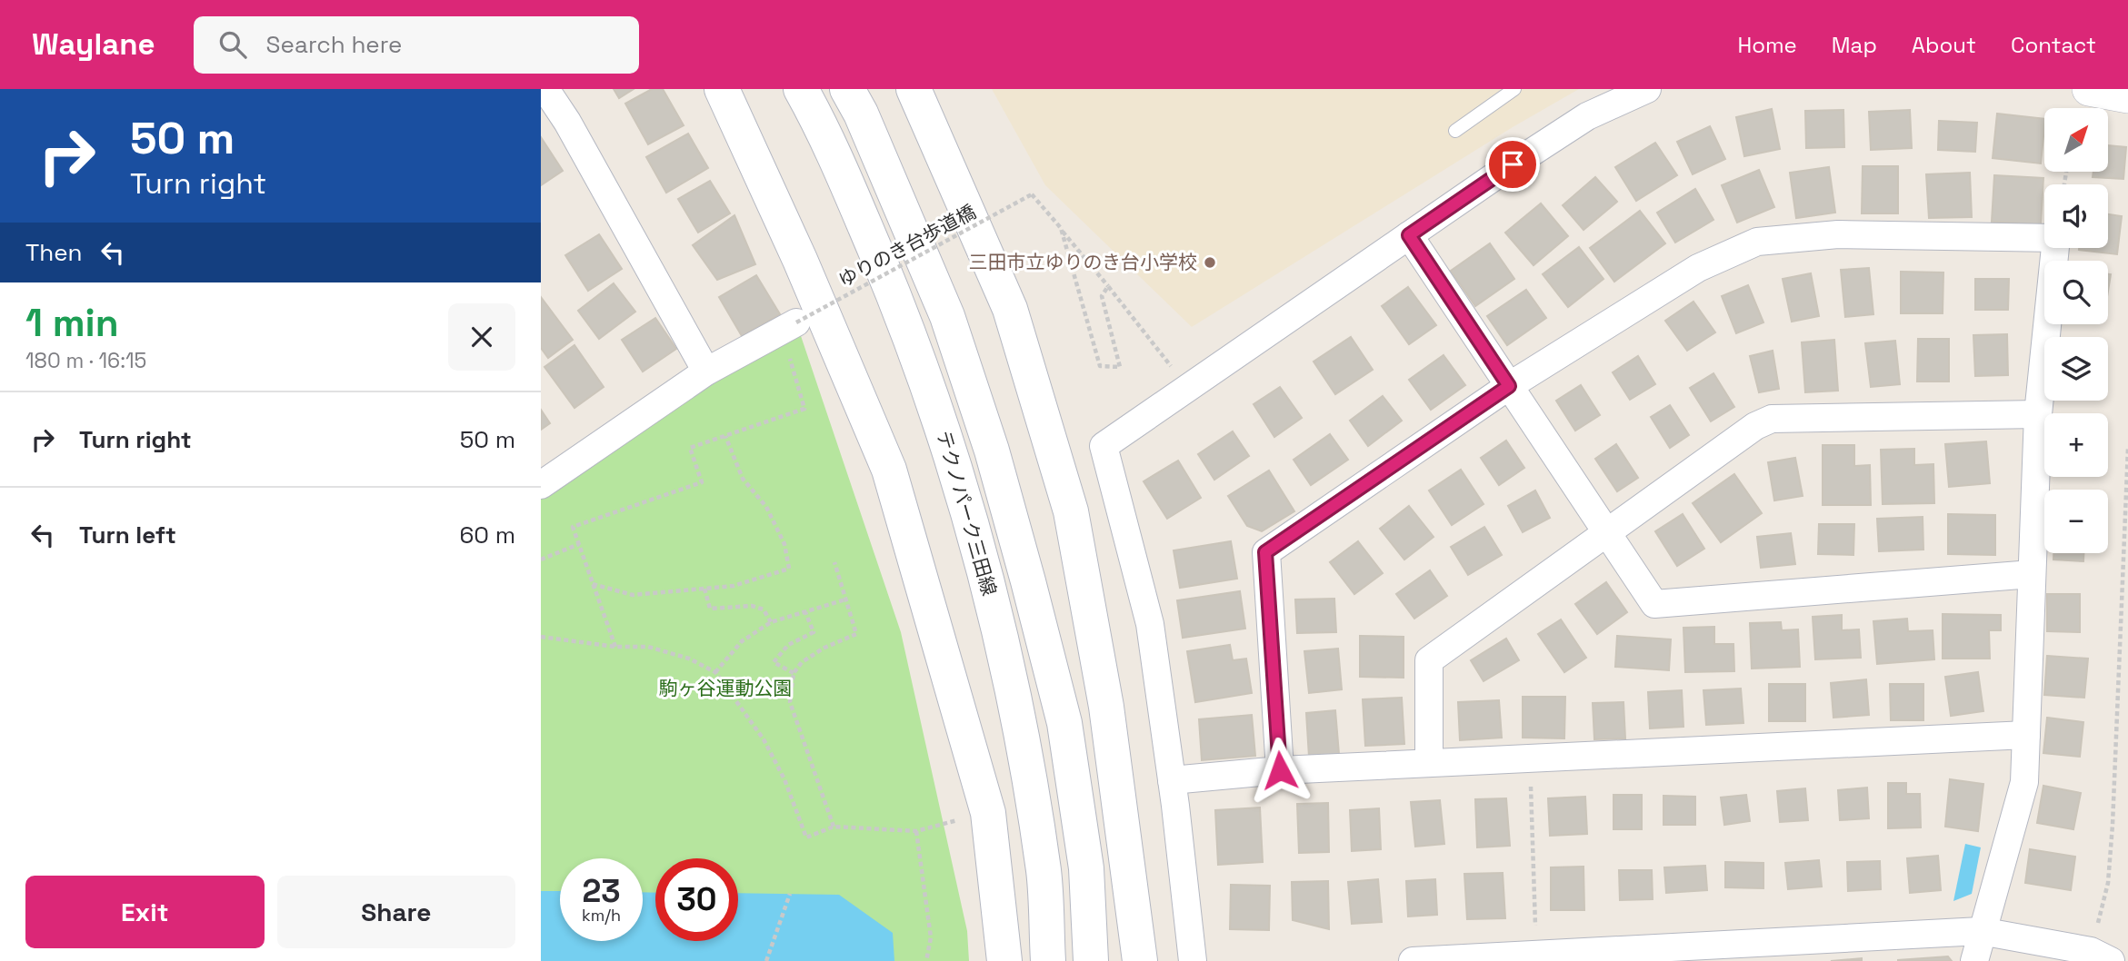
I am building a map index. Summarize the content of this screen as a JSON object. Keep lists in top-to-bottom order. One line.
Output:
{"streets":{"main road":["テクノパーク三田線"],"path":["ゆりのき台歩道橋"]},"parks":["駒ヶ谷運動公園"],"places":["三田市立ゆりのき台小学校"],"north":"top right","page":{"header":"Waylane","search":"Search here","nav":["Home","Map","About","Contact"],"turn":["50 m","Turn right"],"map_buttons":["+","−"],"then":"Then","heading":["1 min","180 m · 16:15"],"list":[{"name":"Turn right","value":"50 m"},{"name":"Turn left","value":"60 m"}],"speed":"23 km/h","limit":"30","buttons":["Exit","Share"]}}
